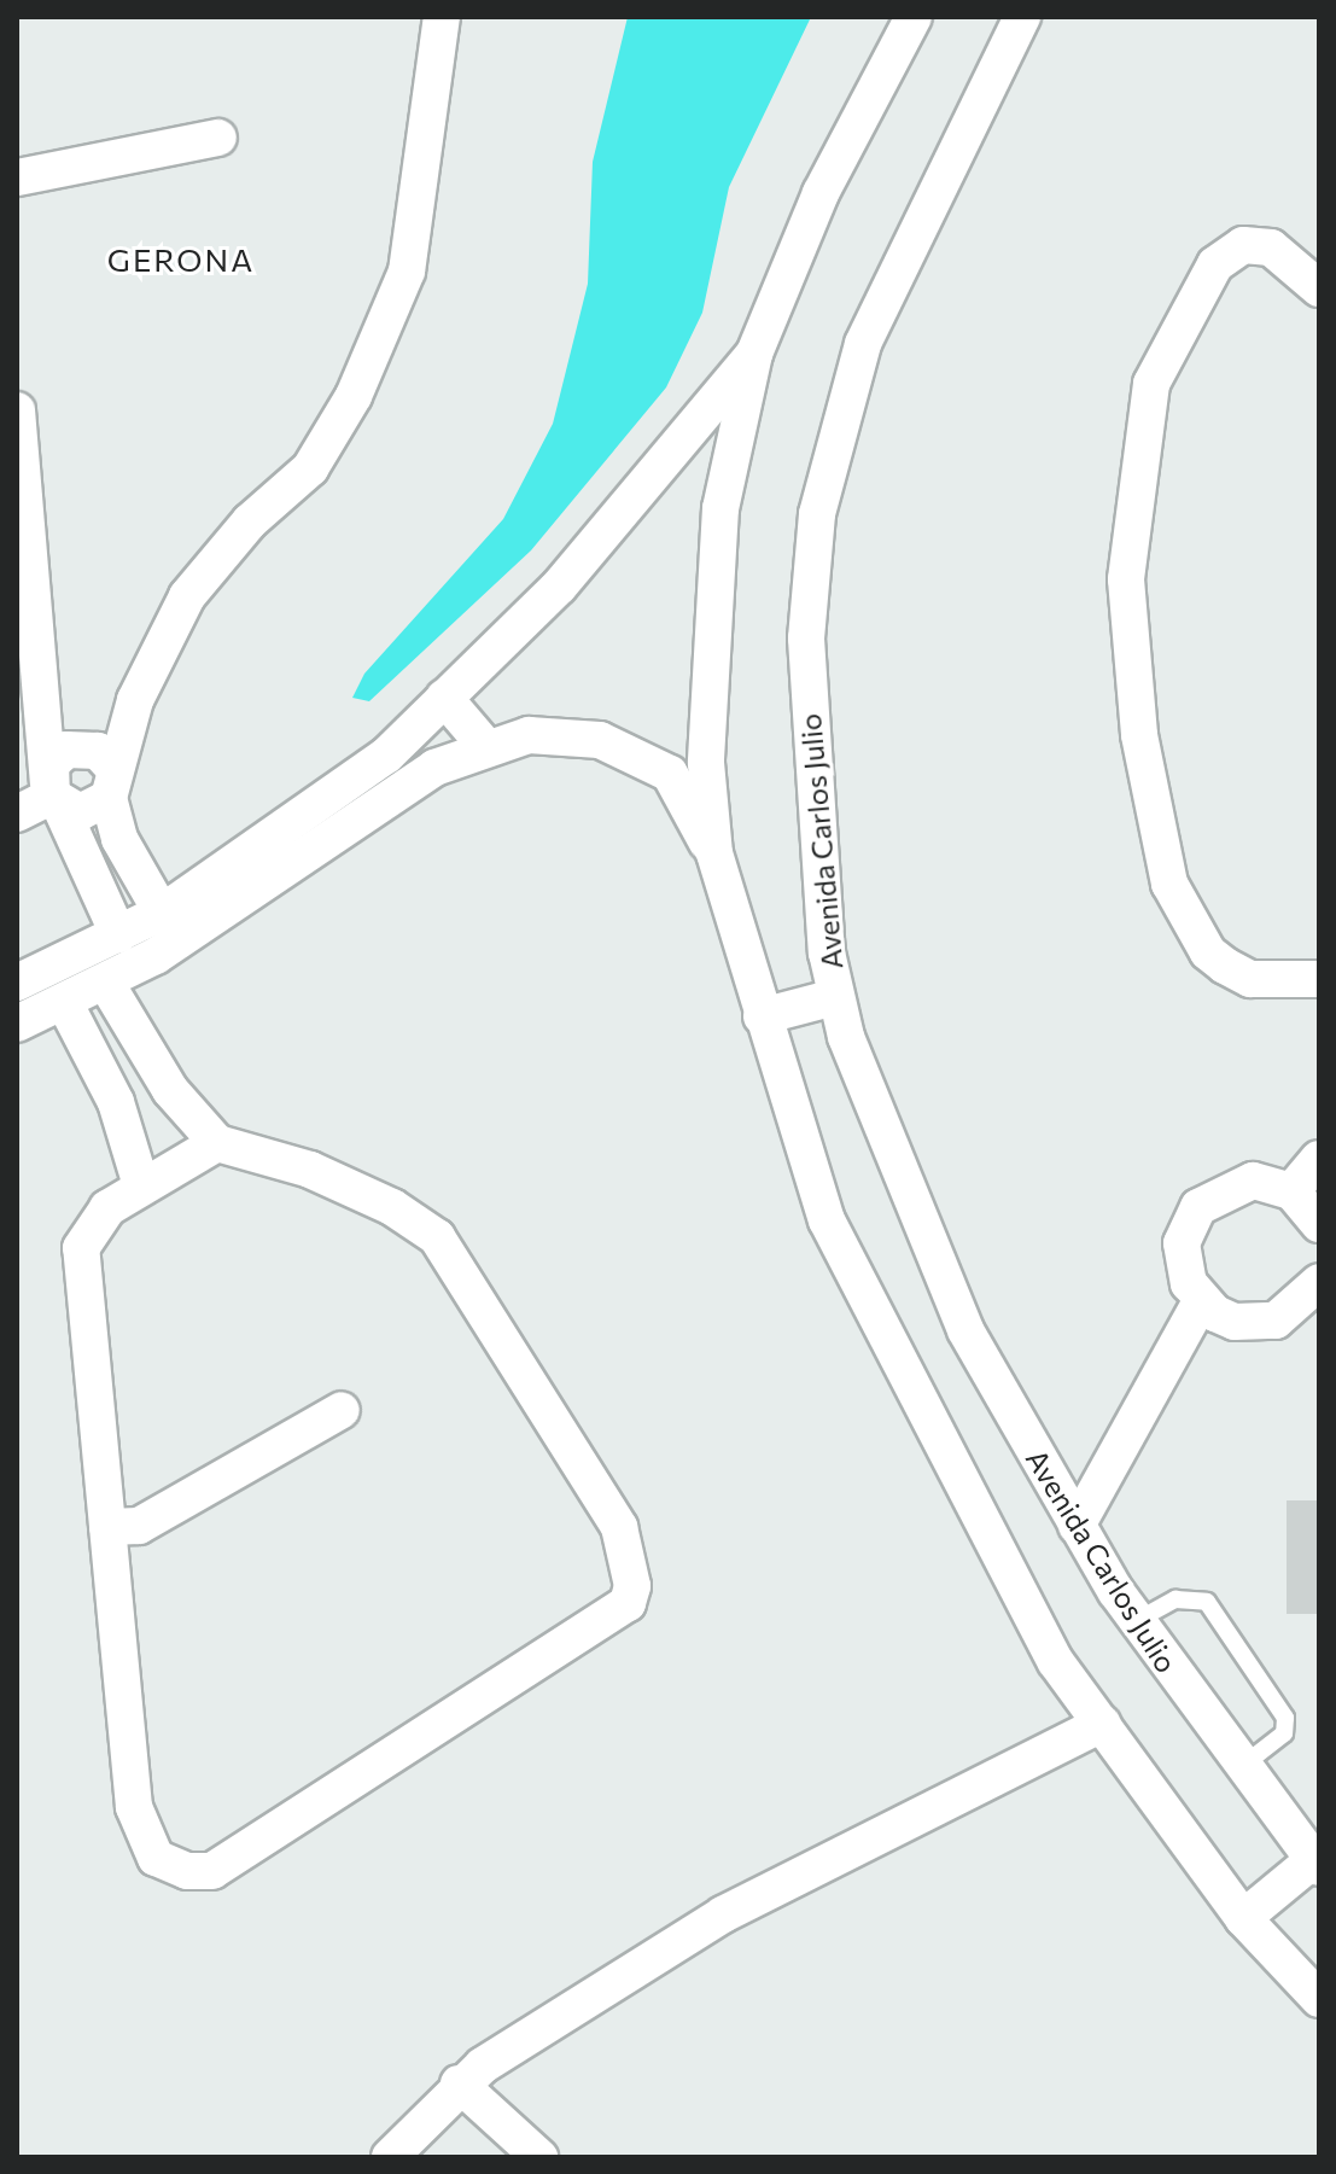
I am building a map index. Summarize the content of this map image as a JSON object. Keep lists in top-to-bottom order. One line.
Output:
{"streets":{"street":["Avenida Carlos Julio"]},"districts":["GERONA"]}
